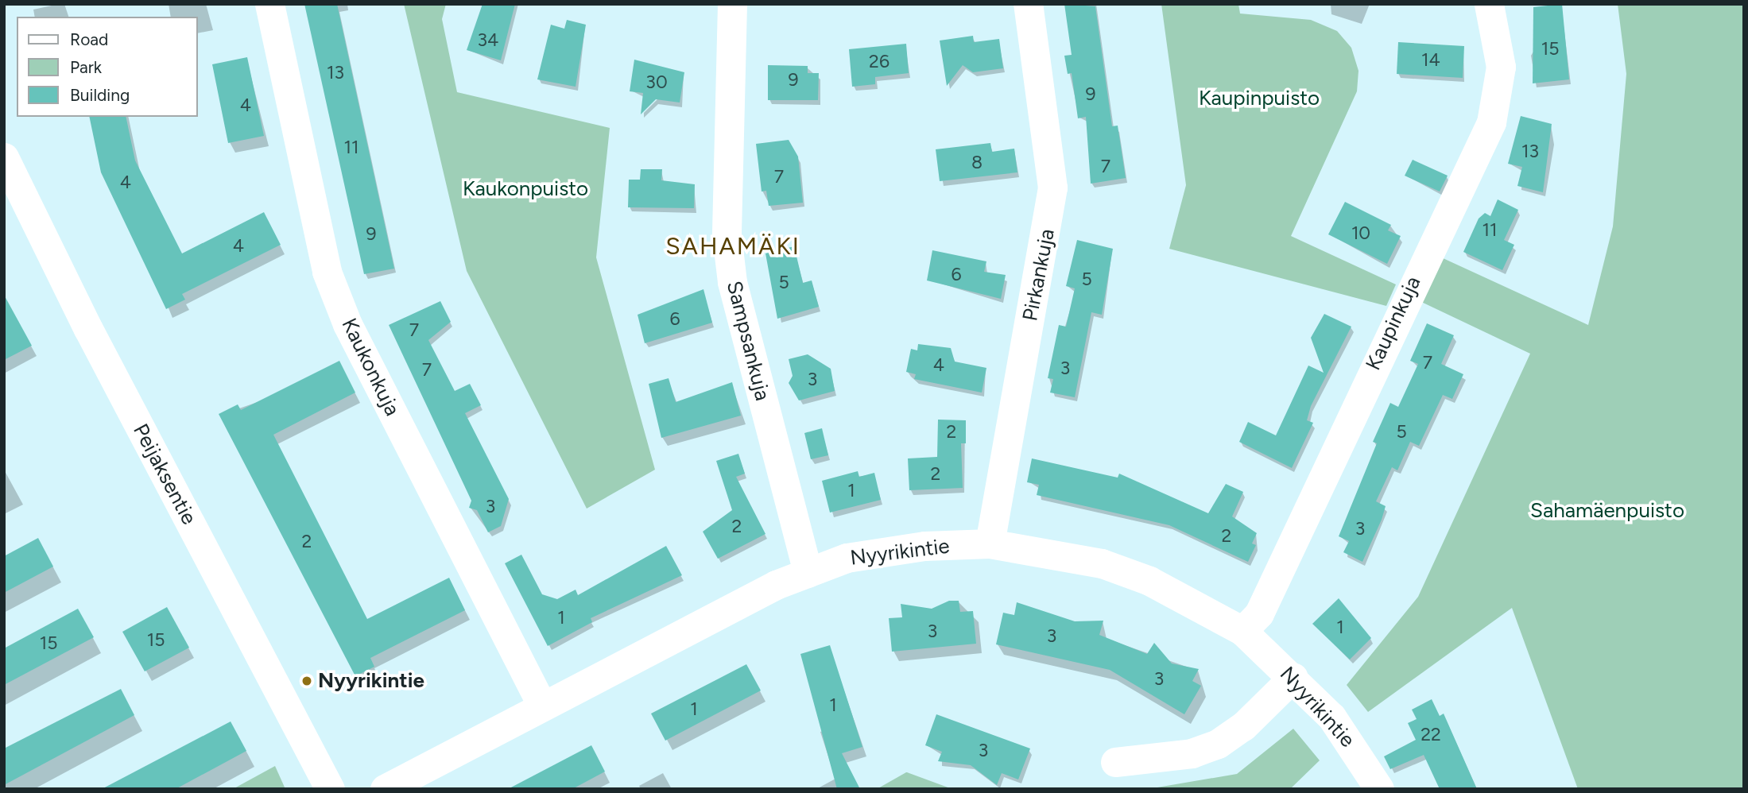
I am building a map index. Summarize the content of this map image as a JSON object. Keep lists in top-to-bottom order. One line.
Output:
{"streets":{"street":["Pirkankuja","Kaupinkuja","Sampsankuja","Kaukonkuja","Peijaksentie","Nyyrikintie"]},"crossings":[["Pirkankuja","Nyyrikintie"],["Kaupinkuja","Nyyrikintie"],["Sampsankuja","Nyyrikintie"],["Kaukonkuja","Nyyrikintie"]],"districts":["SAHAMÄKI"],"parks":["Kaupinpuisto","Kaukonpuisto","Sahamäenpuisto"],"places":["Nyyrikintie"],"house_numbers":["34","15","14","26","13","9","30","9","4","11","13","8","7","7","4","11","10","9","4","6","5","5","6","7","7","4","3","7","3","2","5","2","1","3","2","3","2","2","1","1","3","3","15","15","3","1","1","22","3"],"legend":["Road","Park","Building"]}
